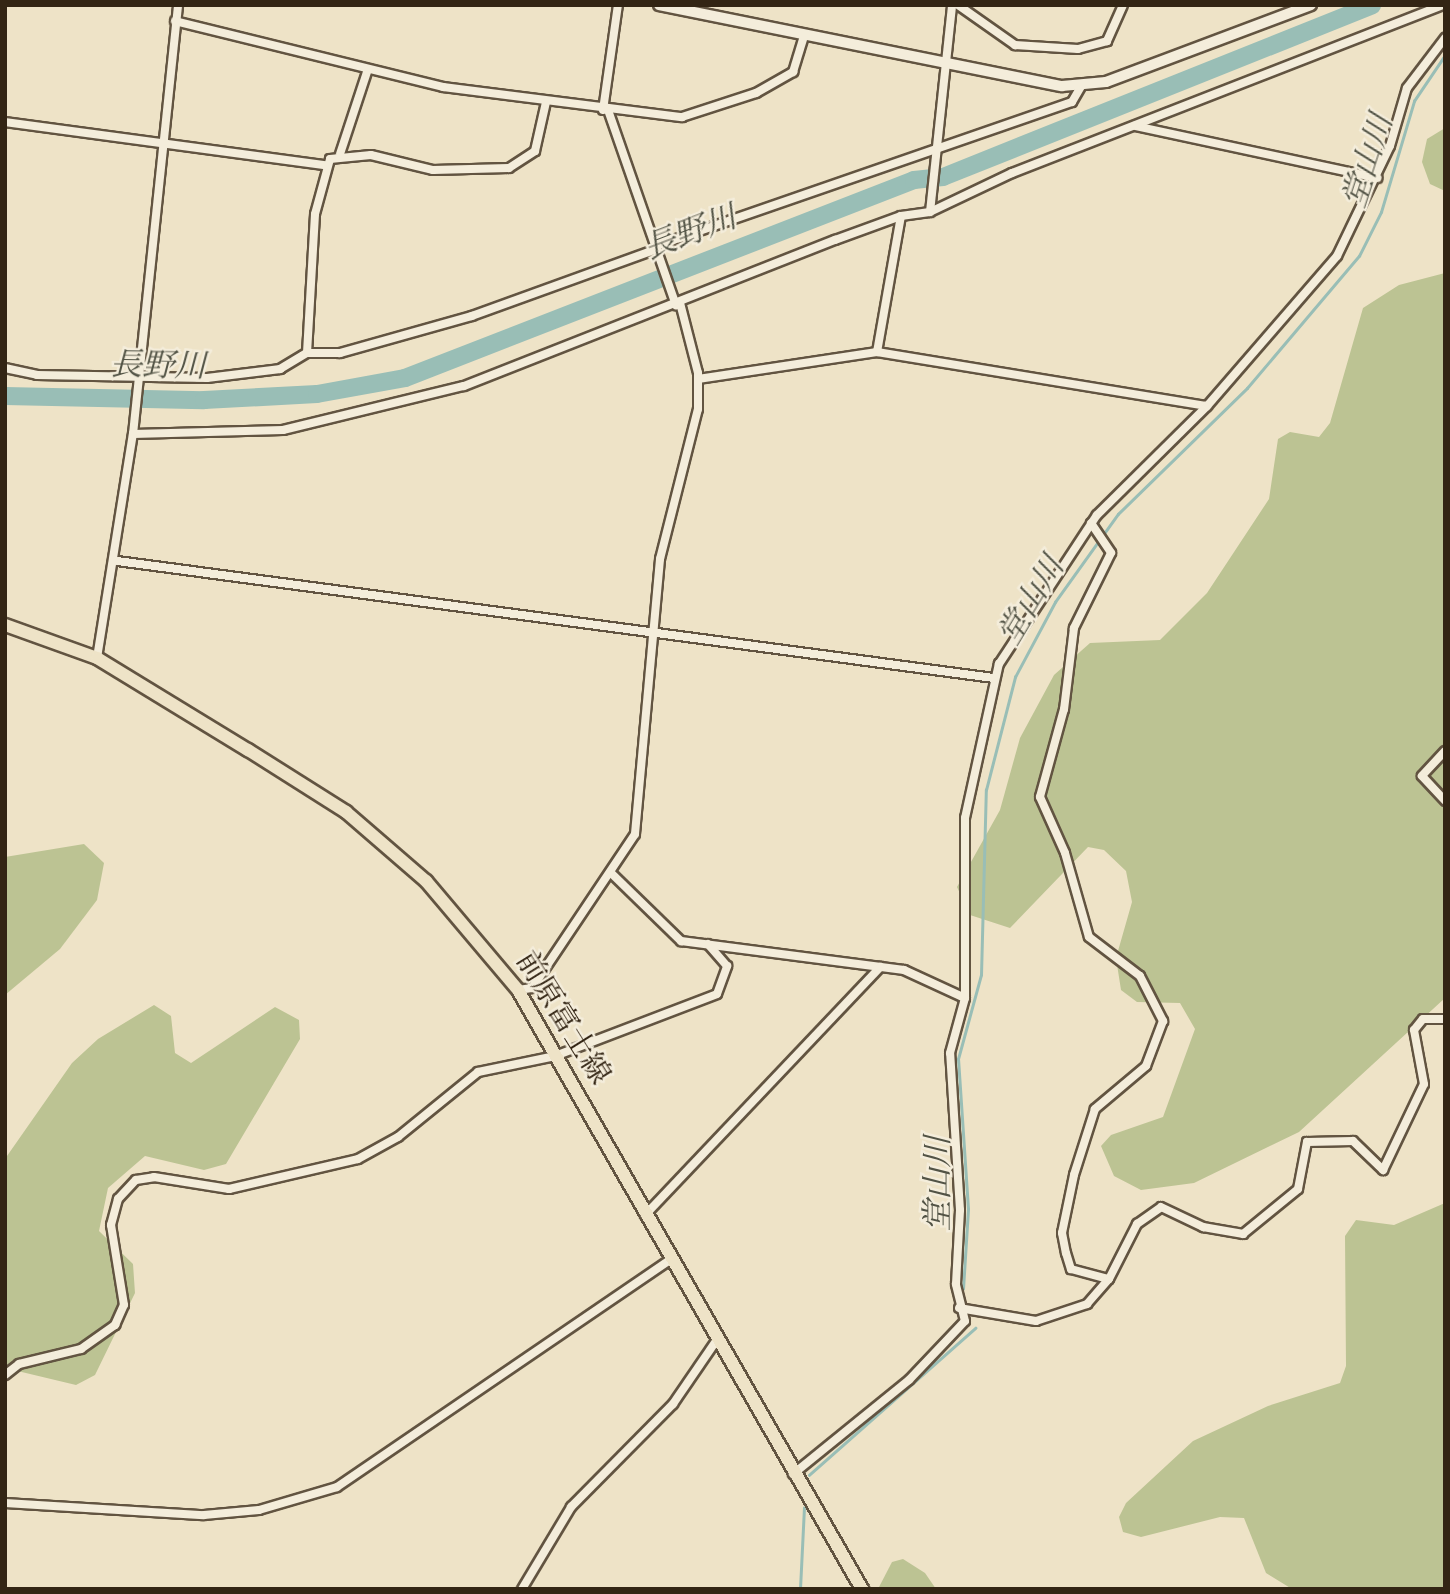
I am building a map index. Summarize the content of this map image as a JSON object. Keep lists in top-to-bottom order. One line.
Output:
{"streets":{"main road":["前原富士線"]},"water":["堂山川","長野川"]}
